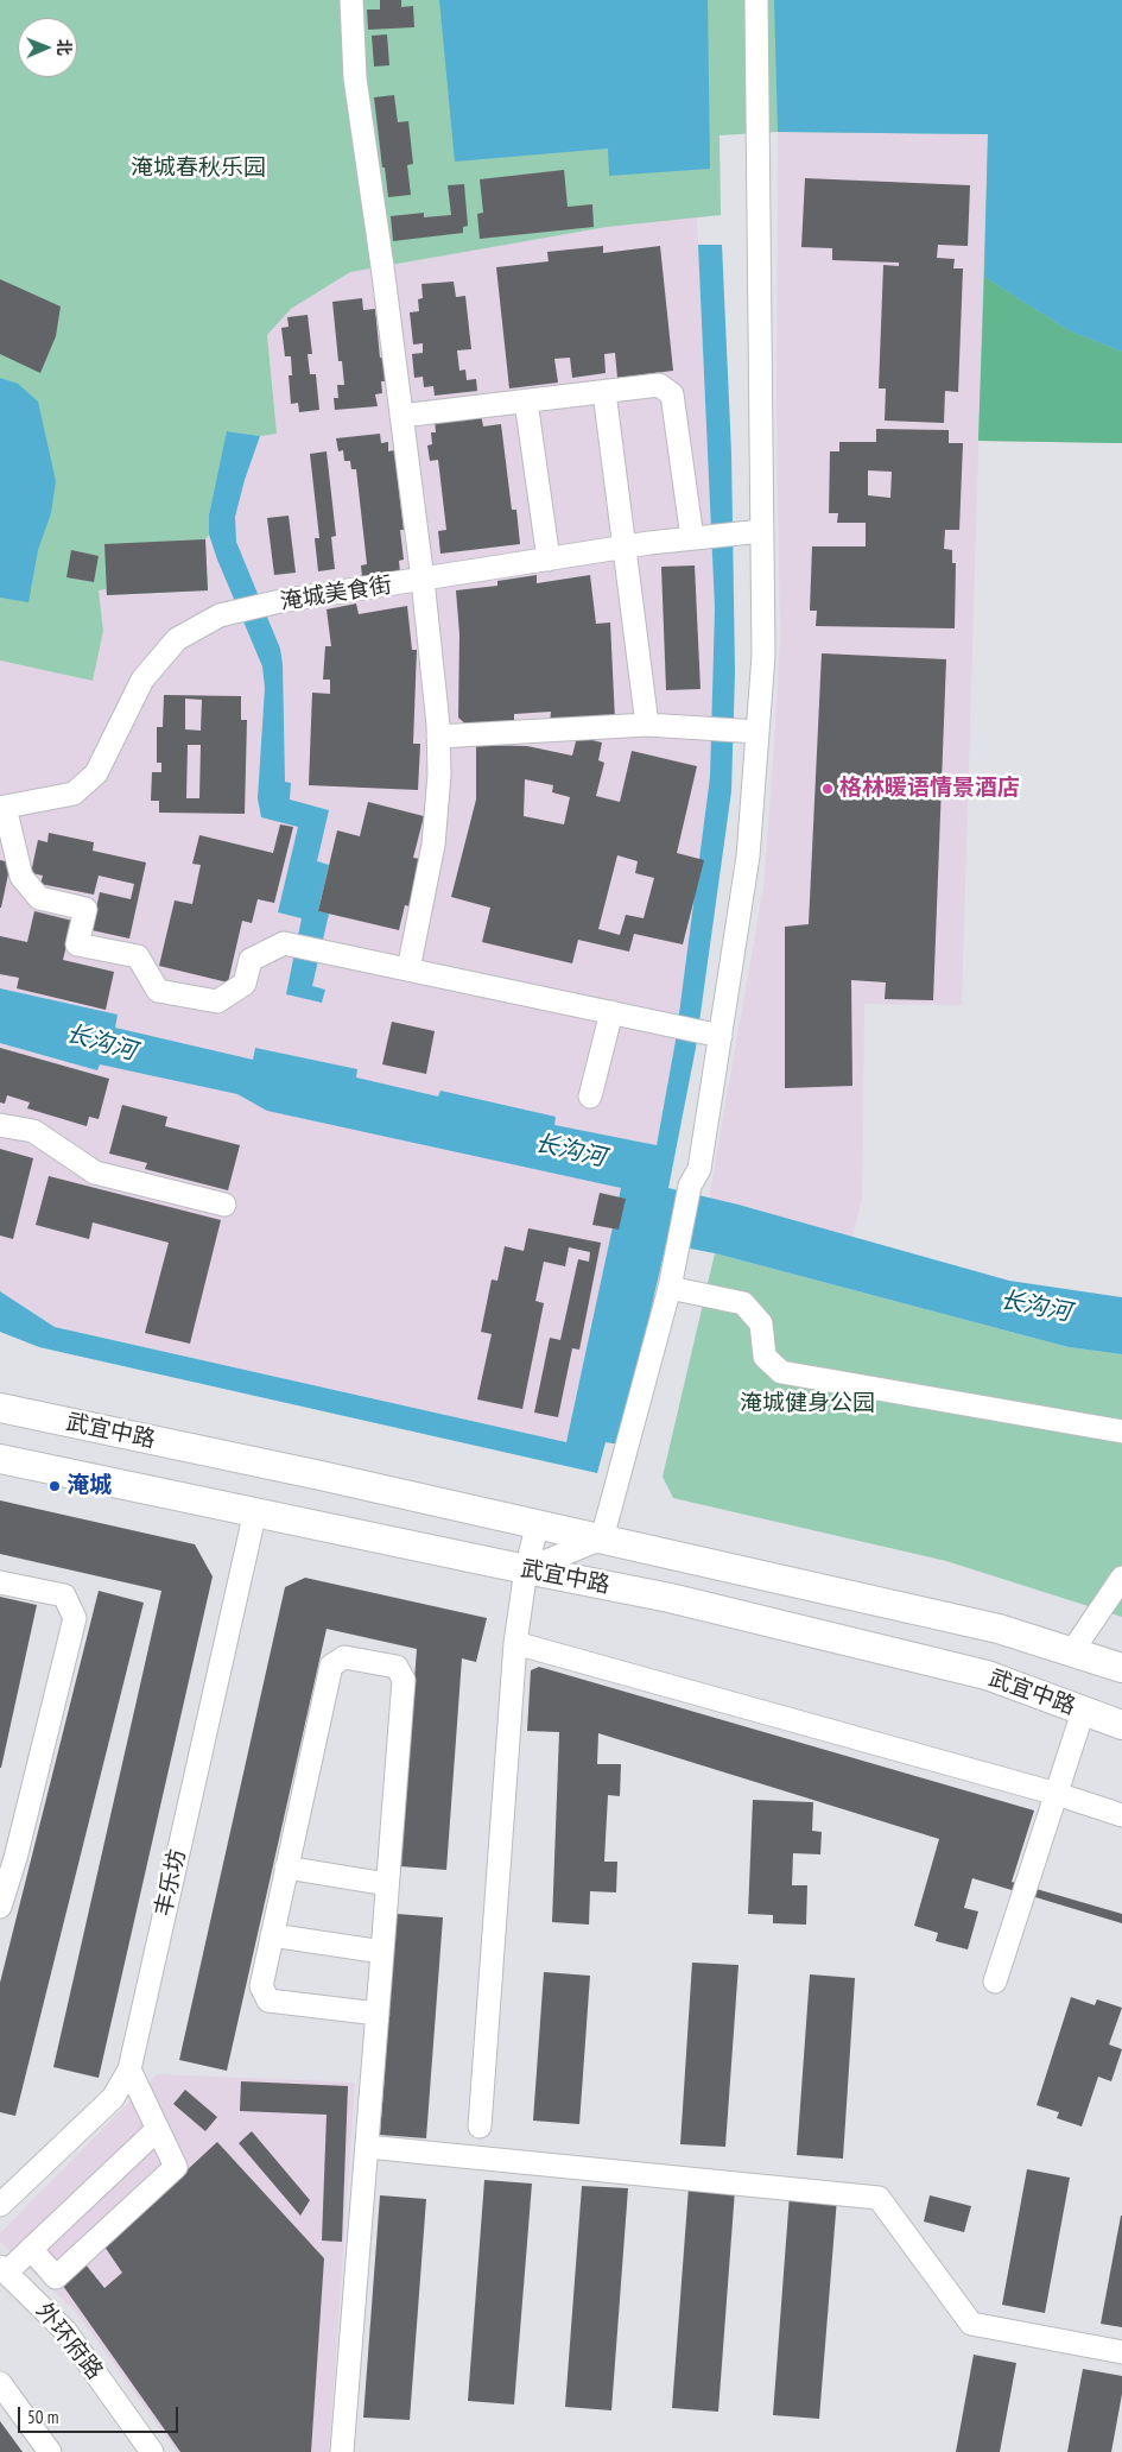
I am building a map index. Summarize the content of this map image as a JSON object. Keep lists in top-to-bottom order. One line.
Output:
{"streets":{"main road":["武宜中路"],"street":["淹城美食街","丰乐坊","外环府路"]},"crossings":[["武宜中路","丰乐坊"]],"water":["长沟河"],"parks":["淹城春秋乐园","淹城健身公园"],"places":["格林暖语情景酒店","淹城"],"scale_bar":"50 m","north":"right"}
